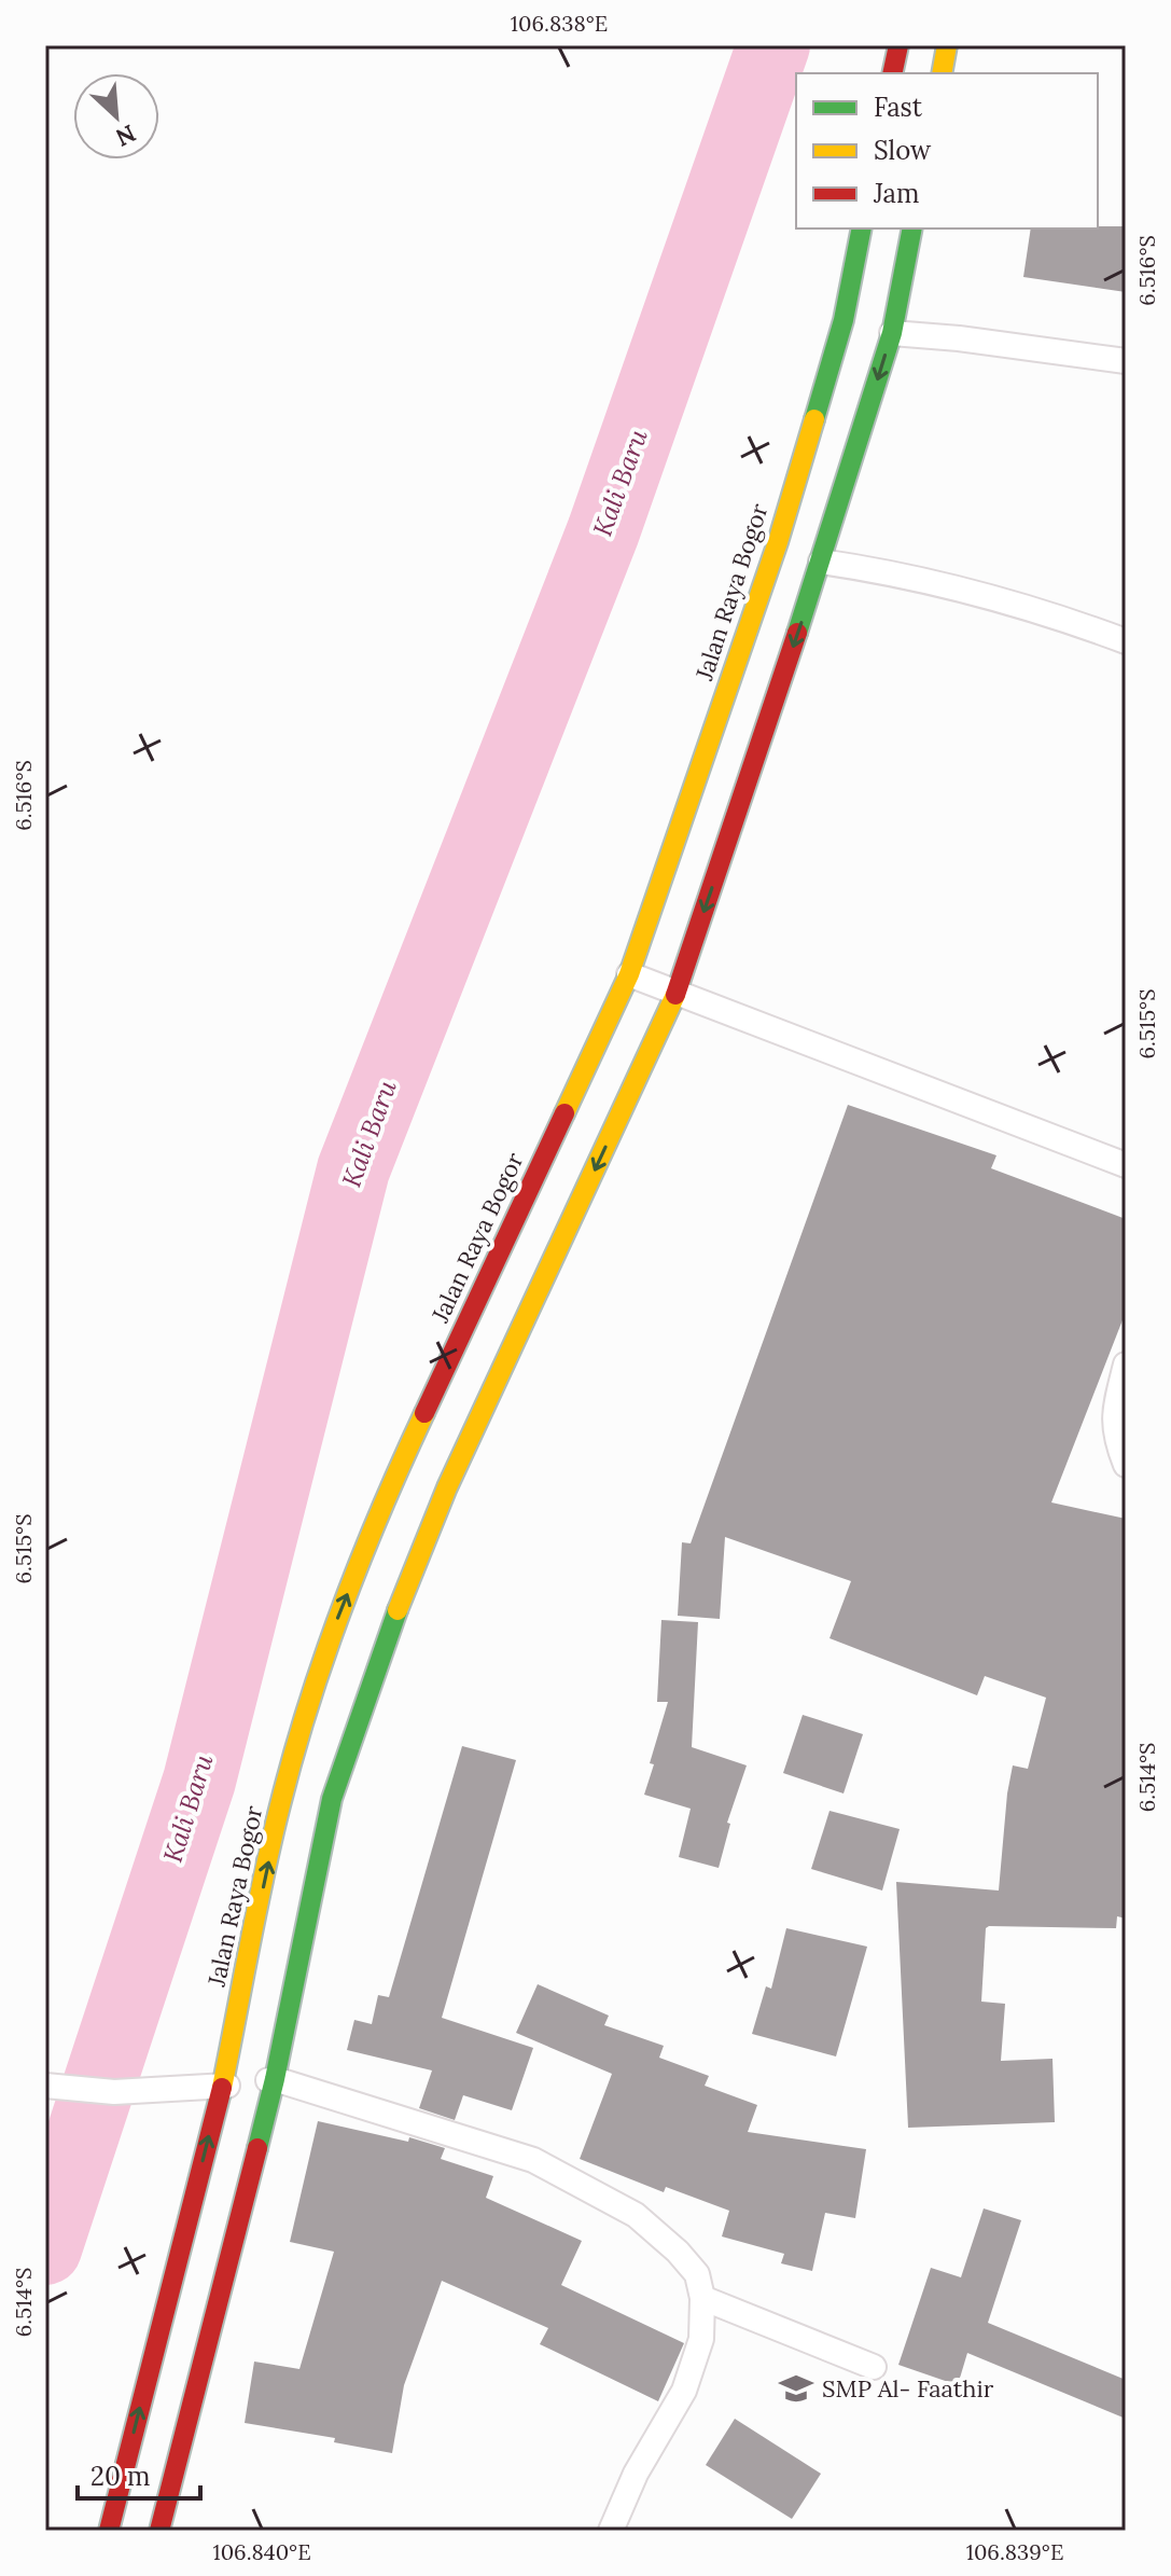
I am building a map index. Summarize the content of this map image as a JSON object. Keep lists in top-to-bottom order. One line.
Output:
{"streets":{"highway":["Jalan Raya Bogor"]},"water":["Kali Baru"],"places":{"school or university":["SMP Al- Faathir"]},"legend":["Fast","Slow","Jam"],"scale_bar":"20 m","north":"bottom right","coordinates":["106.838°E","6.516°S","6.515°S","6.514°S","106.840°E","106.839°E"]}
